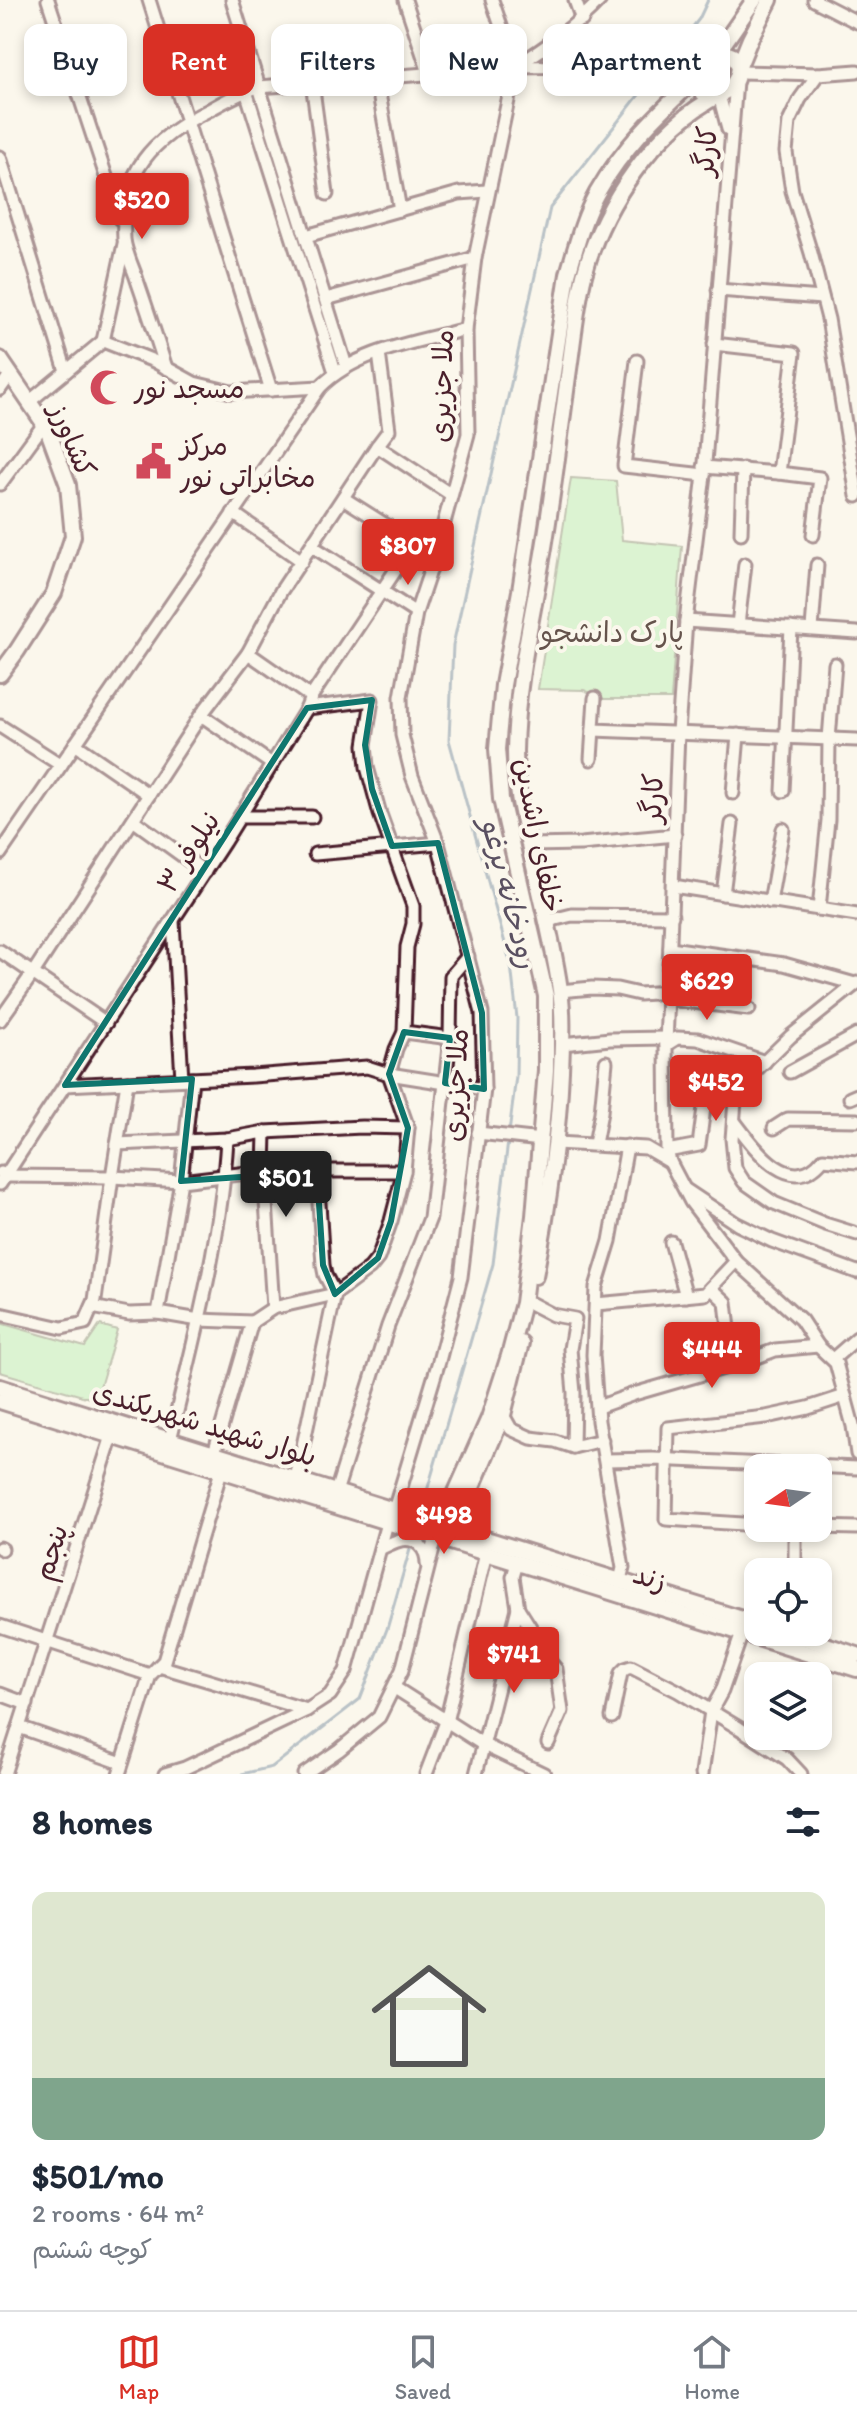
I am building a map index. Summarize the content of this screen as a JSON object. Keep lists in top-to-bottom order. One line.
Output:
{"streets":{"main road":["کشاورز","خلفای راشدین","بلوار شهید شهریکندی","زند"],"street":["کارگر","ملا جزیری","نیلوفر ۳","پنجم"]},"crossings":[["ملا جزیری","بلوار شهید شهریکندی"],["خلفای راشدین","زند"],["بلوار شهید شهریکندی","پنجم"]],"water":["رودخانه یرغو"],"parks":["پارک دانشجو"],"places":{"mosque":["مسجد نور"],"public building":["مرکز مخابراتی نور"]},"north":"left","page":{"chip":["Buy","Rent","Filters","New","Apartment"],"price":["$520","$807","$629","$452","$501","$444","$498","$741"],"heading":"8 homes","list":[{"name":"$501/mo","note":"2 rooms · 64 m² · کوچه ششم"}],"tabs":["Map","Saved","Home"]}}
